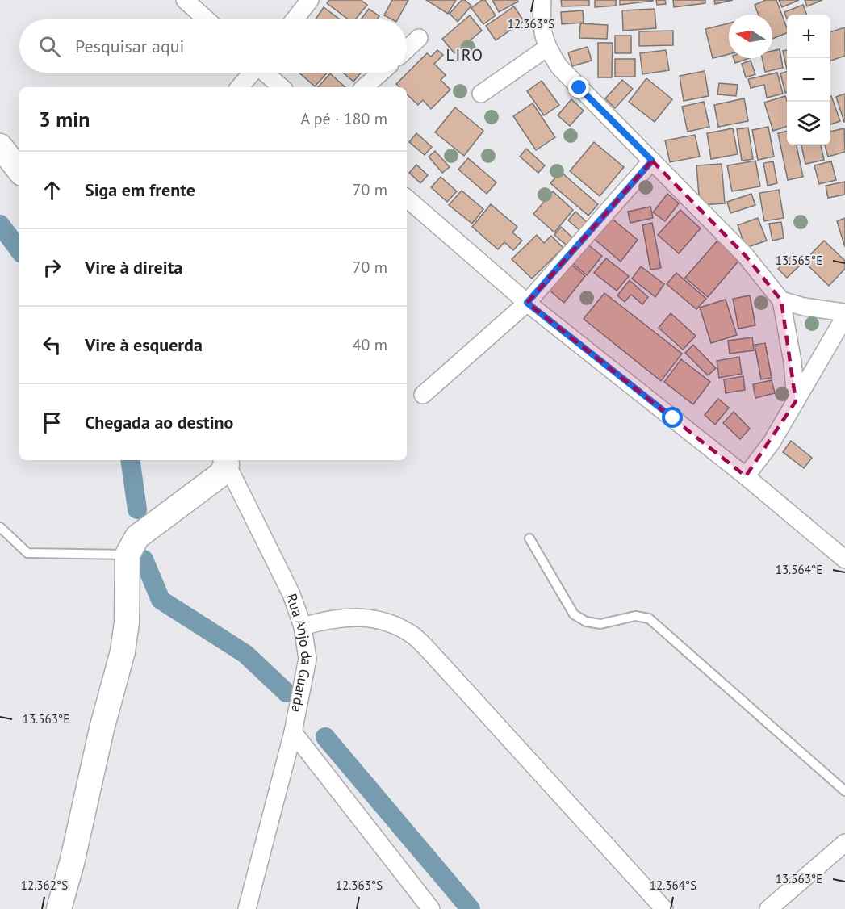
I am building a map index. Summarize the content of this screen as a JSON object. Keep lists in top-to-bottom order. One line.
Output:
{"streets":{"street":["Rua Anjo da Guarda"]},"districts":["LIRO"],"north":"left","page":{"map_buttons":["+","−"],"search":"Pesquisar aqui","heading":["3 min","A pé · 180 m"],"list":[["Siga em frente","70 m"],["Vire à direita","70 m"],["Vire à esquerda","40 m"],"Chegada ao destino"]},"coordinates":["12.363°S","13.565°E","13.564°E","13.563°E","12.362°S","12.364°S"]}
